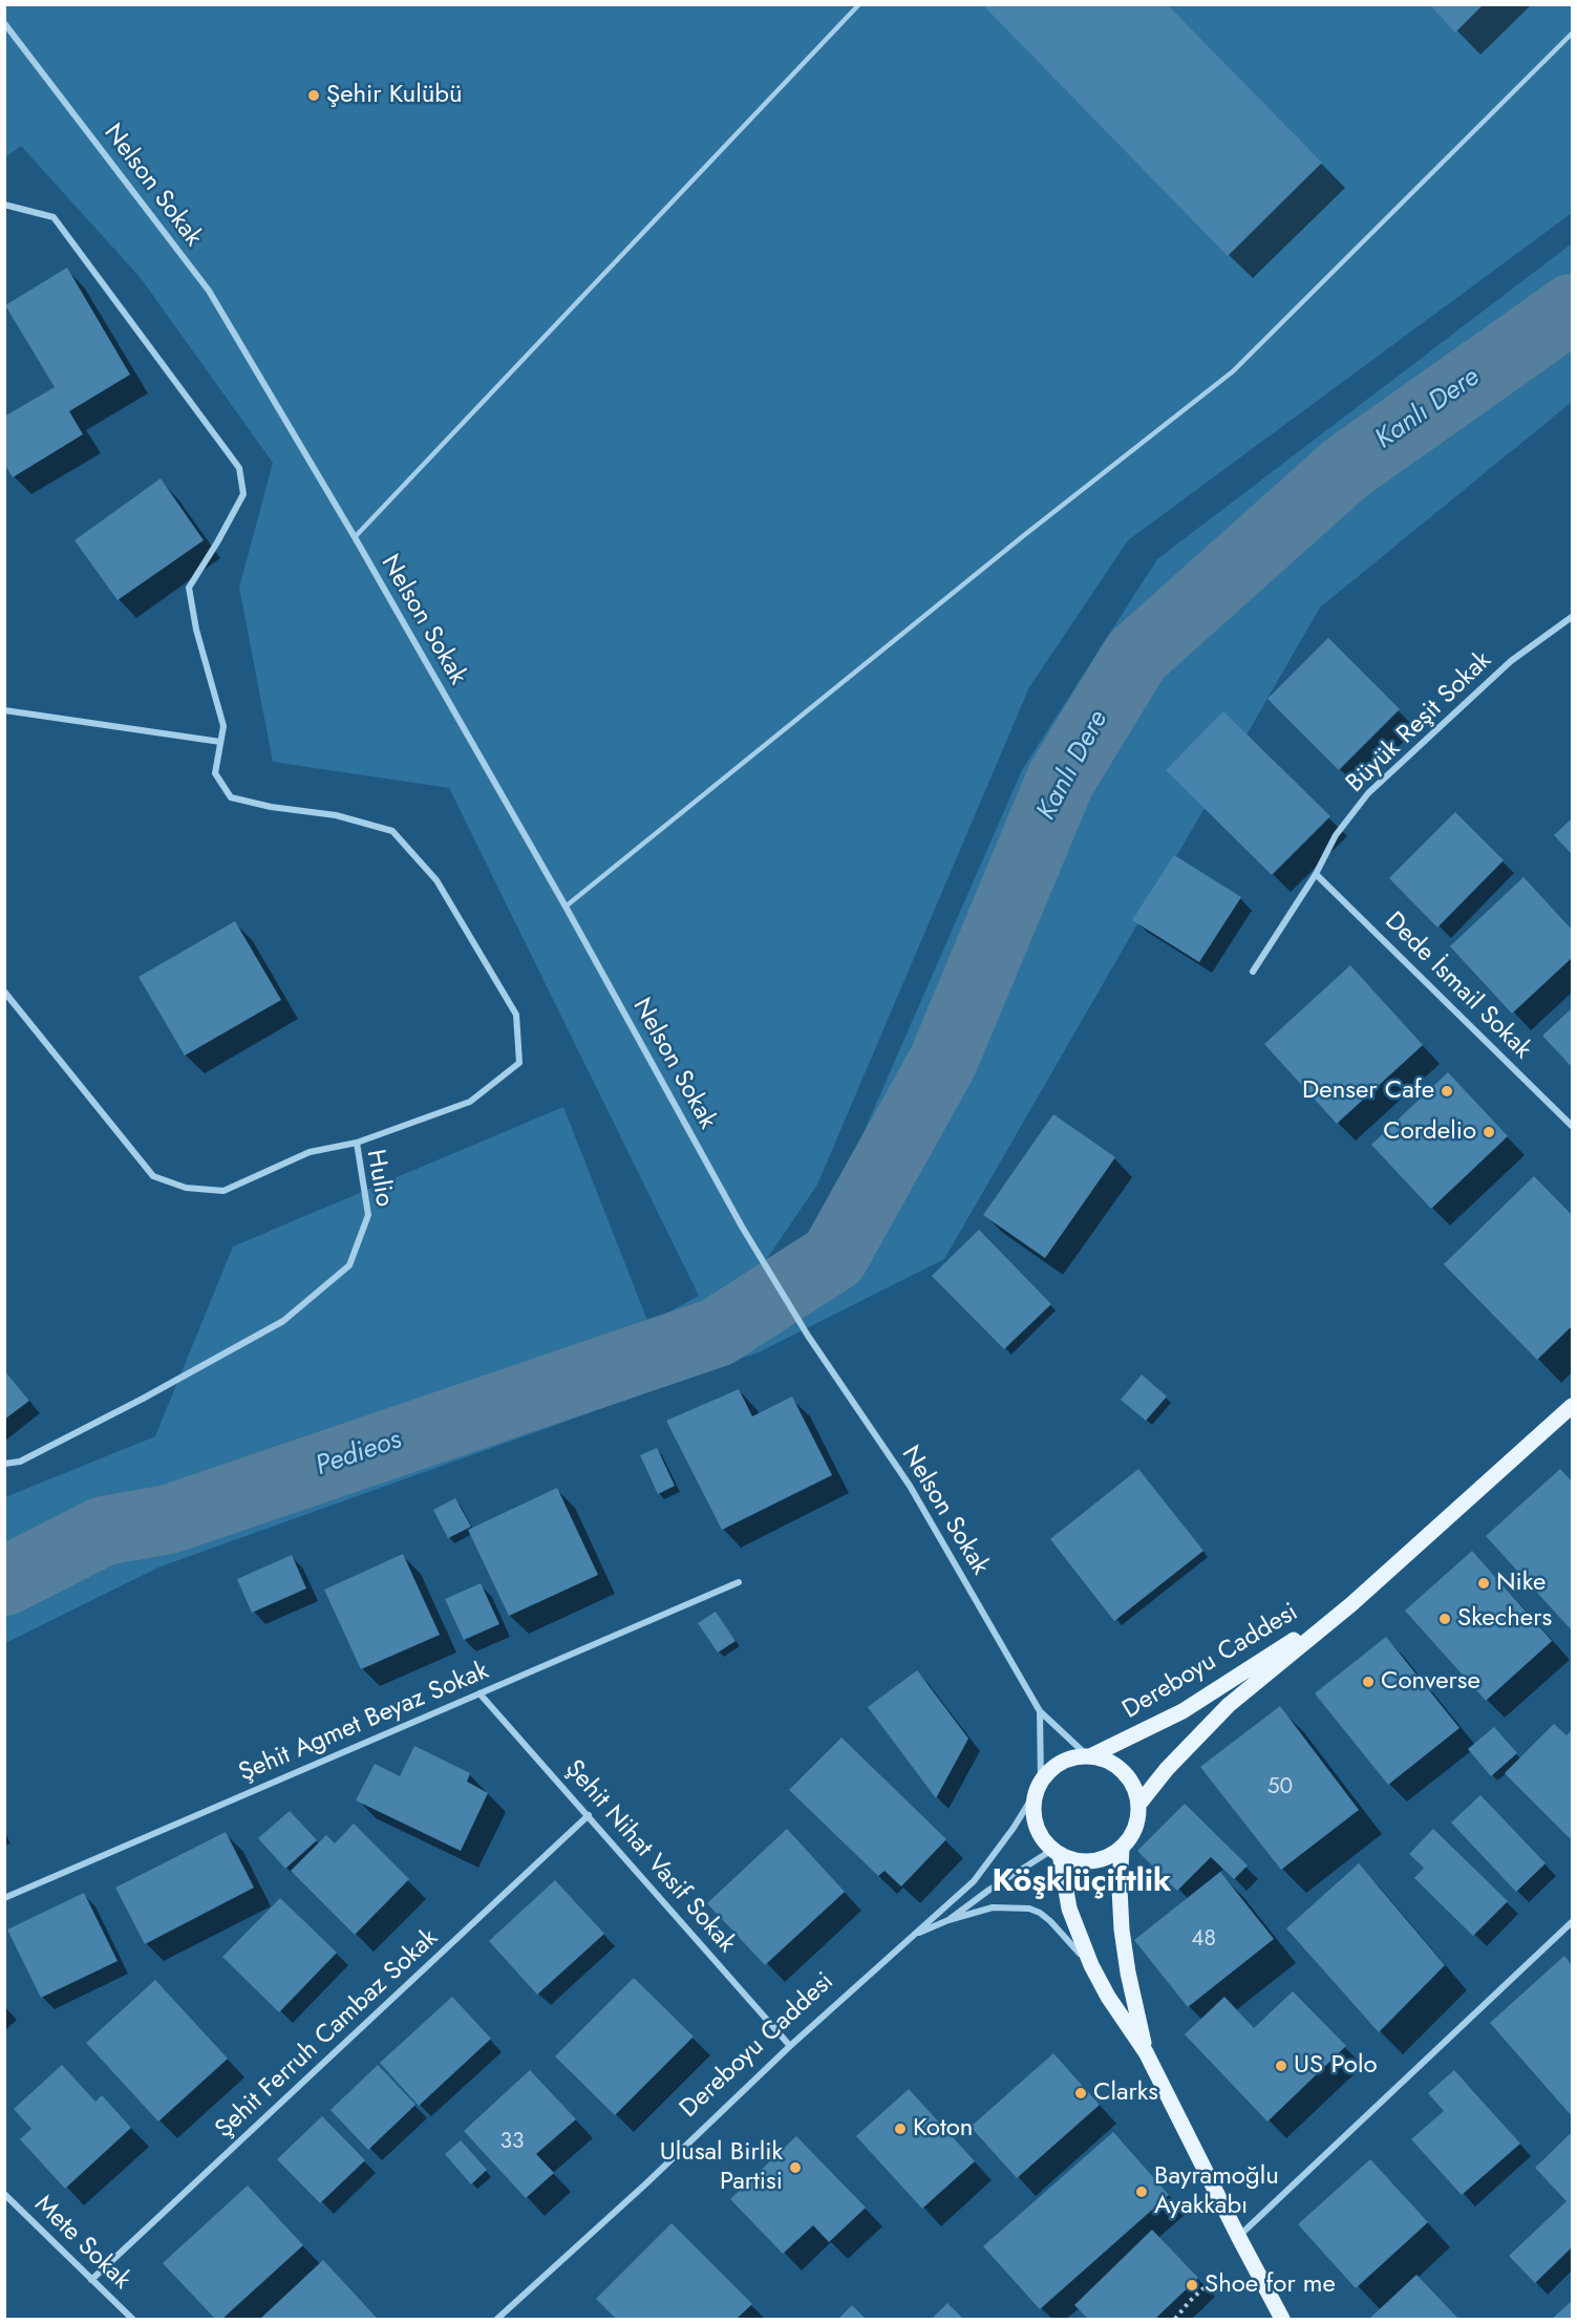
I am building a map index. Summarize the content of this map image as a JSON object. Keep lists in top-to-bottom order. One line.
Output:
{"streets":{"main road":["Dereboyu Caddesi"],"street":["Nelson Sokak","Büyük Reşit Sokak","Dede İsmail Sokak","Hulio","Şehit Agmet Beyaz Sokak","Şehit Nihat Vasif Sokak","Şehit Ferruh Cambaz Sokak","Mete Sokak"]},"crossings":[["Nelson Sokak","Dereboyu Caddesi"],["Büyük Reşit Sokak","Dede İsmail Sokak"],["Dereboyu Caddesi","Şehit Nihat Vasif Sokak"],["Şehit Agmet Beyaz Sokak","Şehit Nihat Vasif Sokak"],["Şehit Nihat Vasif Sokak","Şehit Ferruh Cambaz Sokak"],["Şehit Ferruh Cambaz Sokak","Mete Sokak"]],"districts":["Köşklüçiftlik"],"water":["Kanlı Dere","Pedieos"],"places":["Şehir Kulübü","Denser Cafe","Cordelio","Nike","Skechers","Converse","US Polo","Clarks","Koton","Ulusal Birlik Partisi","Bayramoğlu Ayakkabı","Shoe for me"],"house_numbers":["50","48","33"]}
